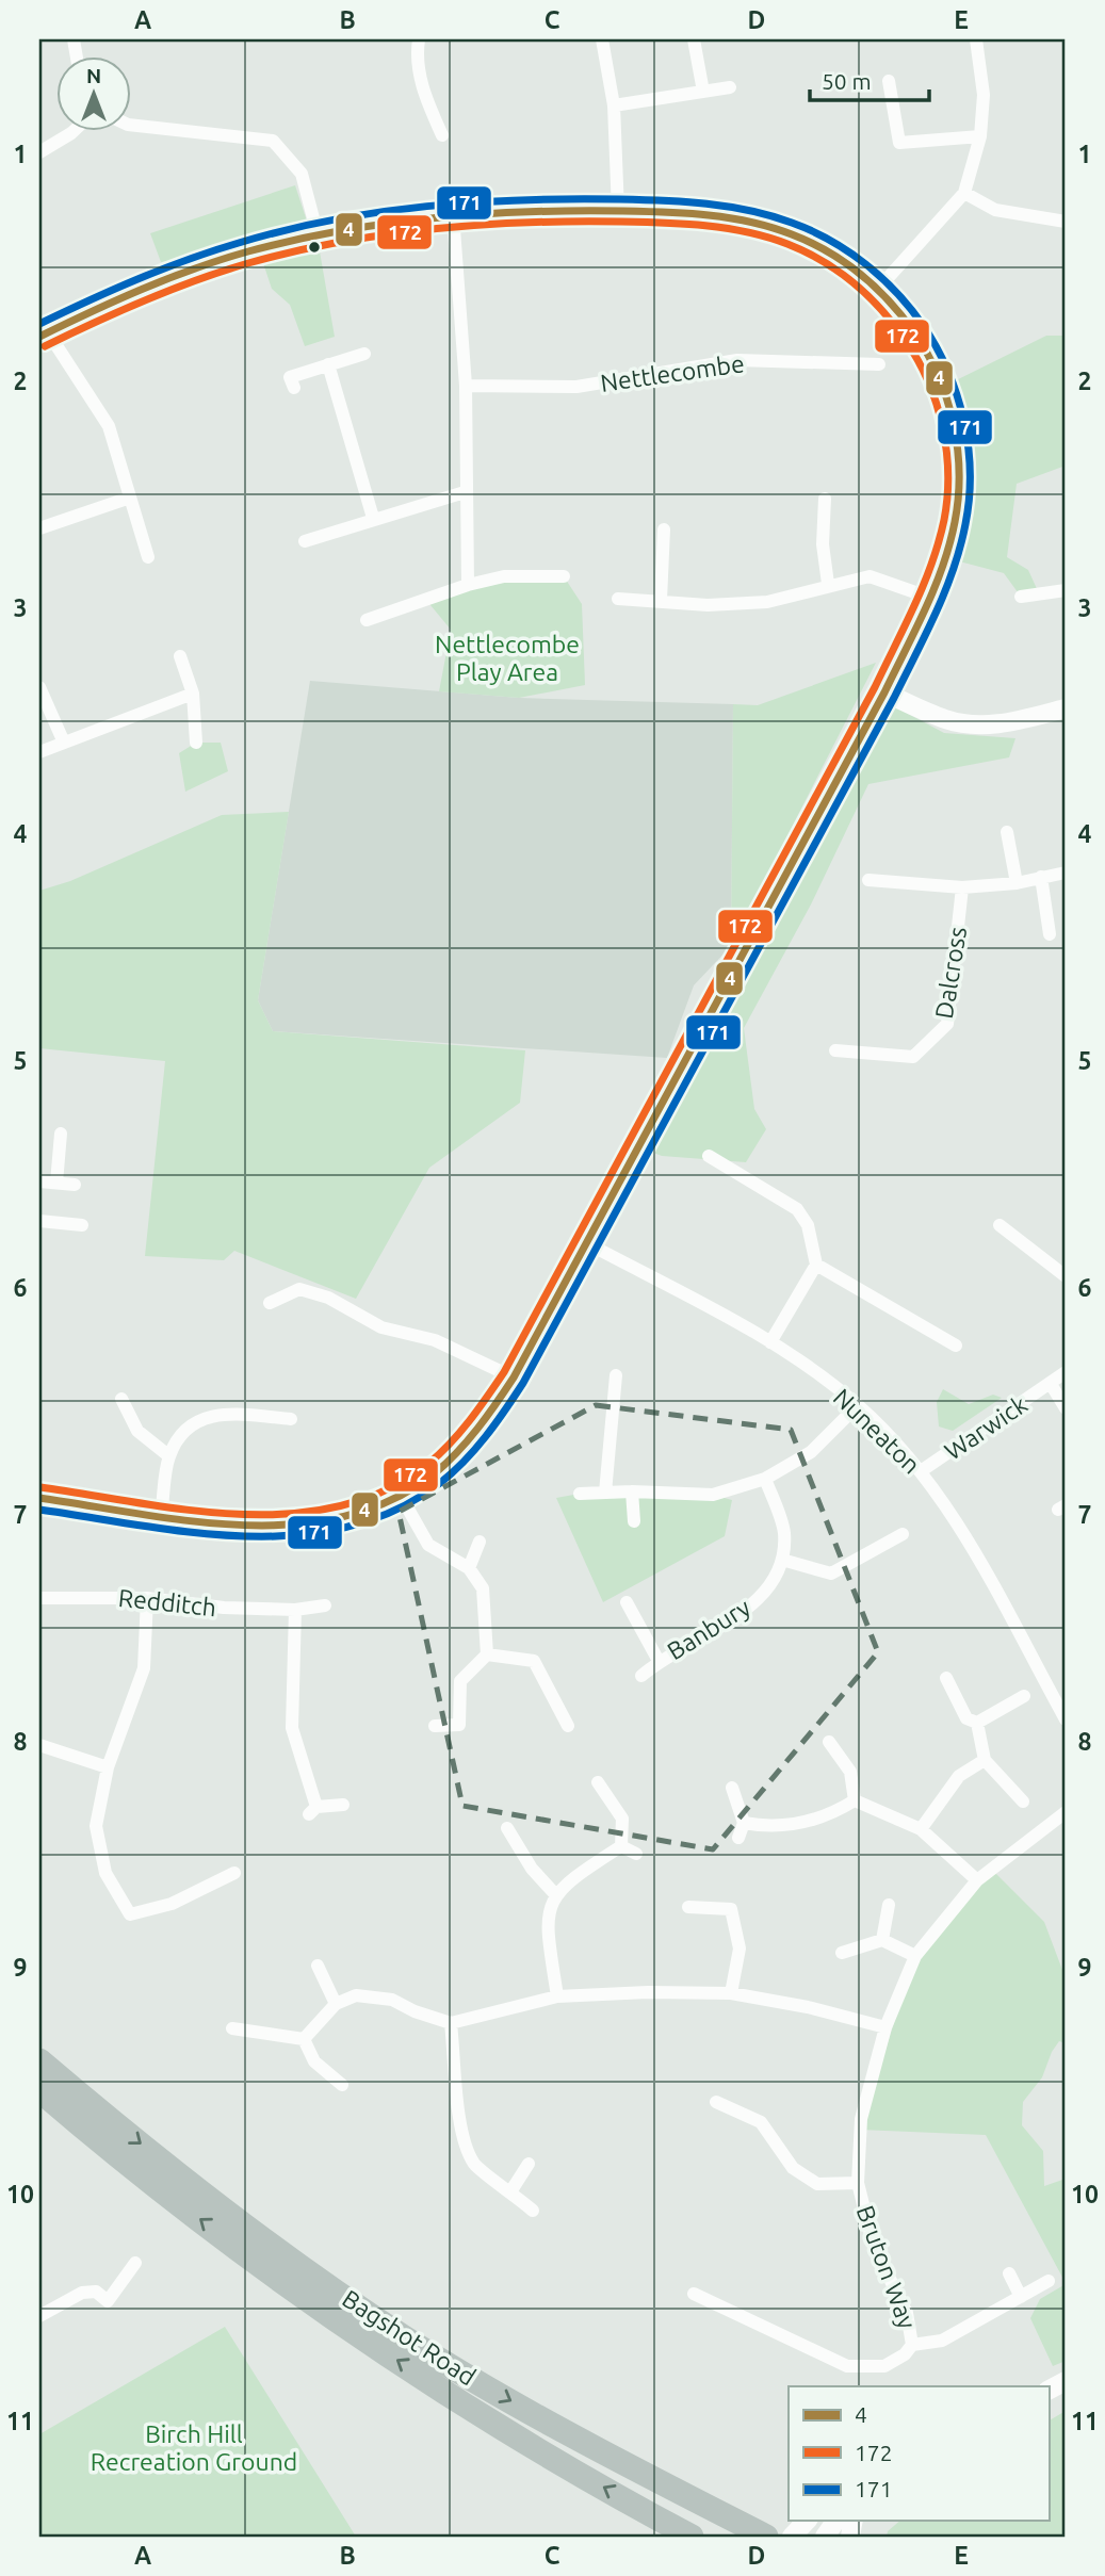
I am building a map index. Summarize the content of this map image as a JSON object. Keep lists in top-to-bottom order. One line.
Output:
{"streets":{"highway":["Bagshot Road"],"street":["Nettlecombe","Dalcross","Warwick","Nuneaton","Redditch","Banbury","Bruton Way"]},"crossings":[["Warwick","Nuneaton"]],"parks":["Nettlecombe Play Area","Birch Hill Recreation Ground"],"lines":["transit line 171","transit line 4","transit line 172"],"legend":["4","172","171"],"scale_bar":"50 m","north":"top","grid":{"columns":["A","B","C","D","E"],"rows":["1","2","3","4","5","6","7","8","9","10","11"]}}
